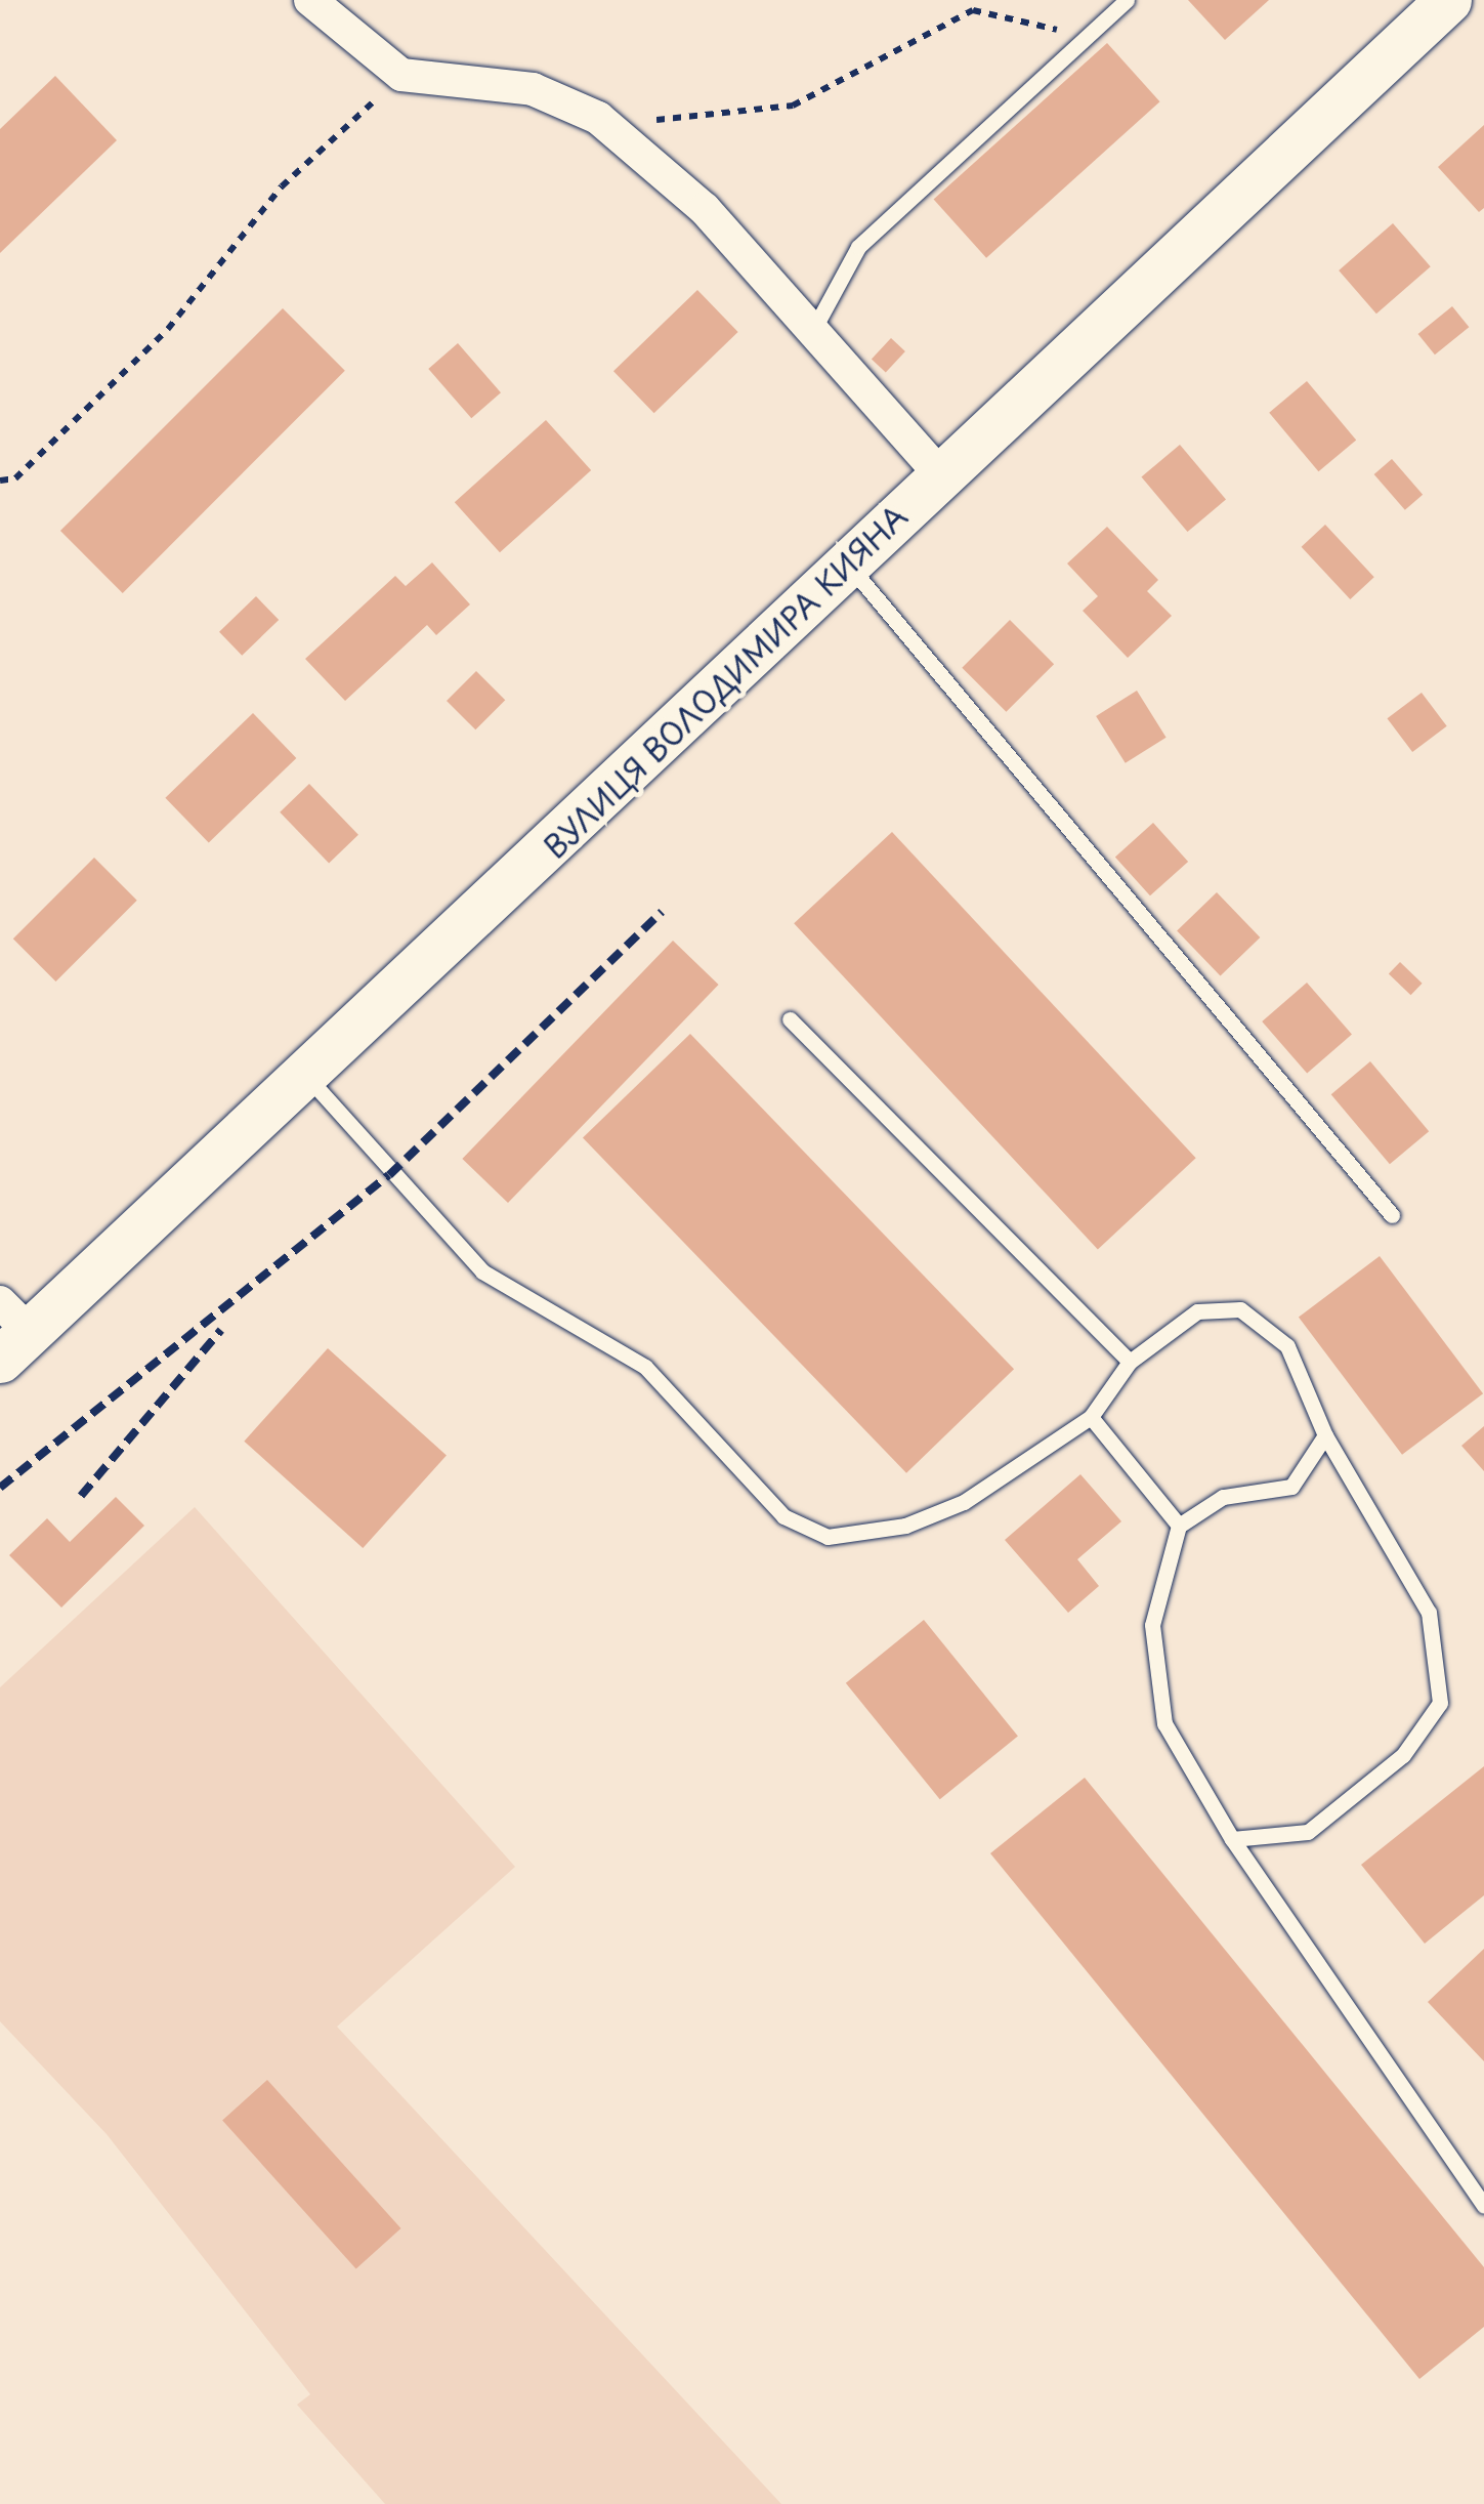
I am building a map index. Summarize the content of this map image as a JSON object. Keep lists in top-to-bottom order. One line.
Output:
{"streets":{"main road":["ВУЛИЦЯ ВОЛОДИМИРА КИЯНА"]}}
